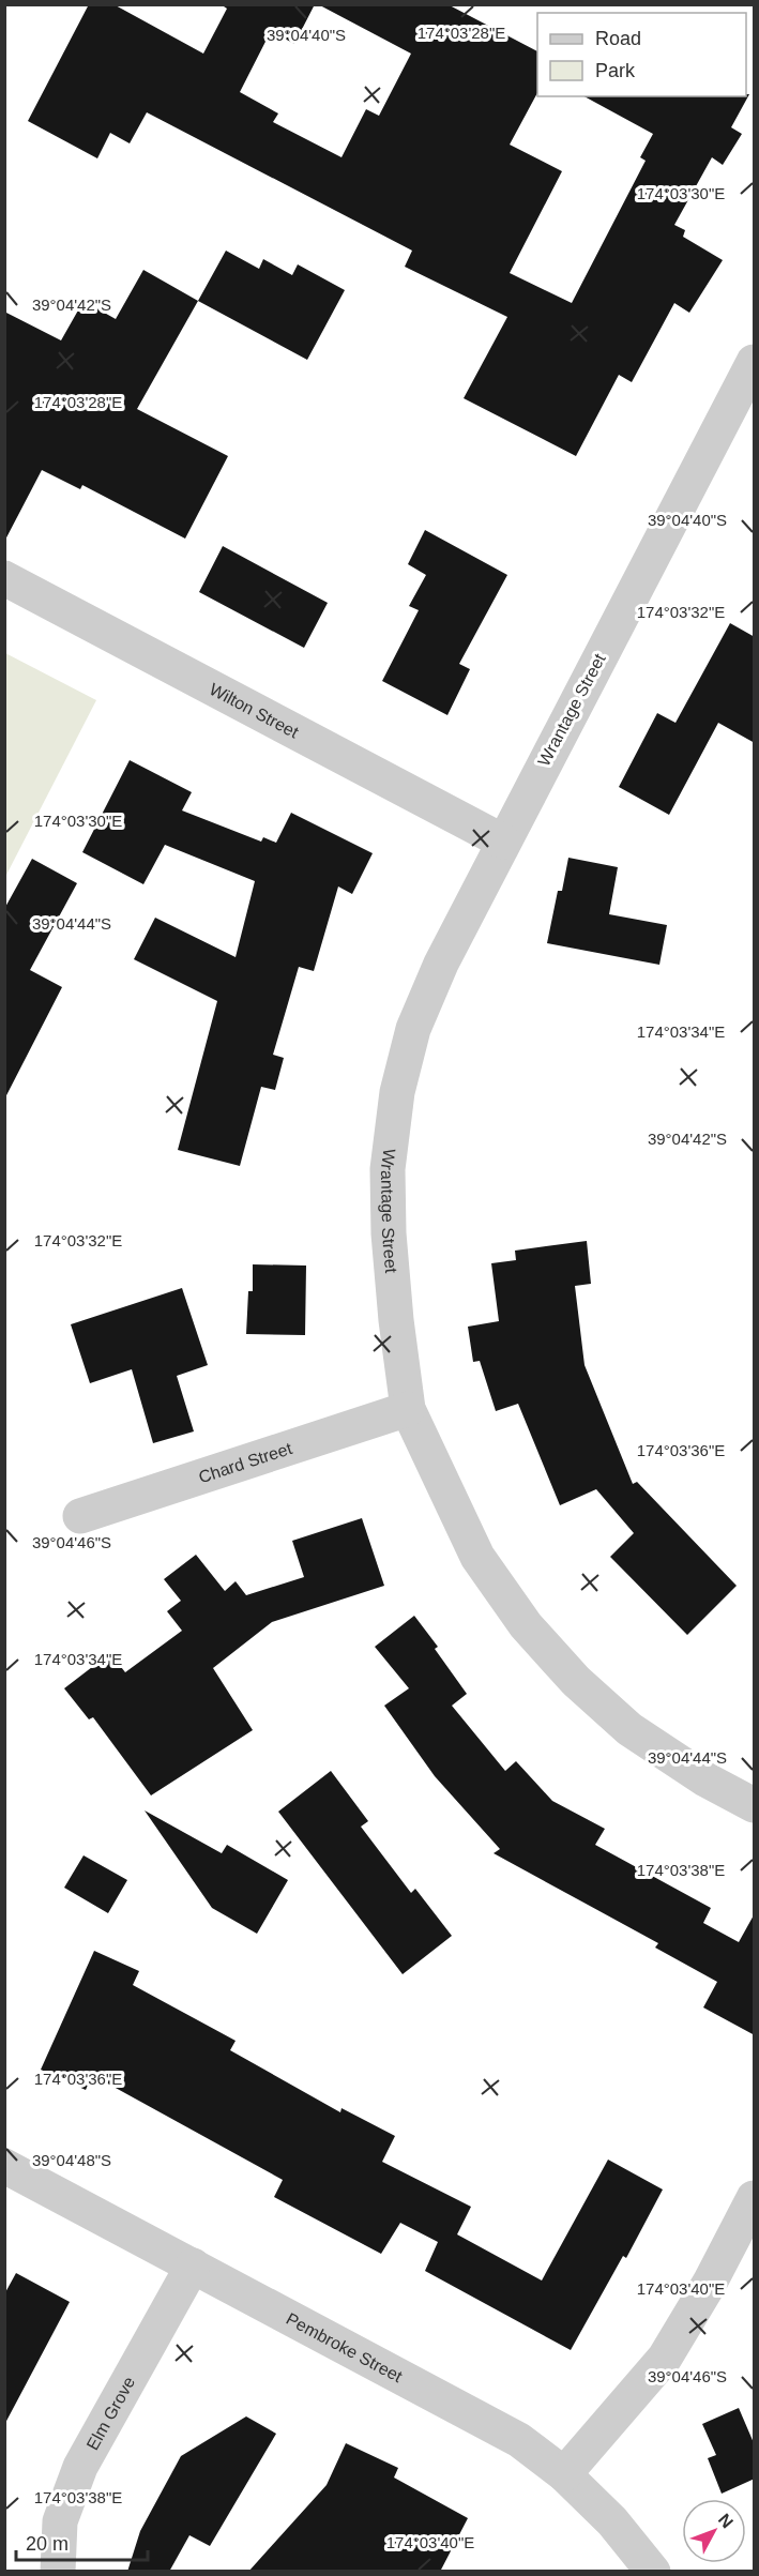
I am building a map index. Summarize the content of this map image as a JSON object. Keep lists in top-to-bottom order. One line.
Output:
{"streets":{"street":["Wilton Street","Wrantage Street","Chard Street","Pembroke Street","Elm Grove"]},"crossings":[["Wilton Street","Wrantage Street"],["Wrantage Street","Chard Street"],["Pembroke Street","Elm Grove"]],"legend":["Road","Park"],"scale_bar":"20 m","north":"top right","coordinates":["174°03'28\"E","39°04'40\"S","174°03'30\"E","39°04'42\"S","174°03'32\"E","39°04'44\"S","174°03'34\"E","174°03'36\"E","39°04'46\"S","174°03'38\"E","39°04'48\"S","174°03'40\"E"]}
